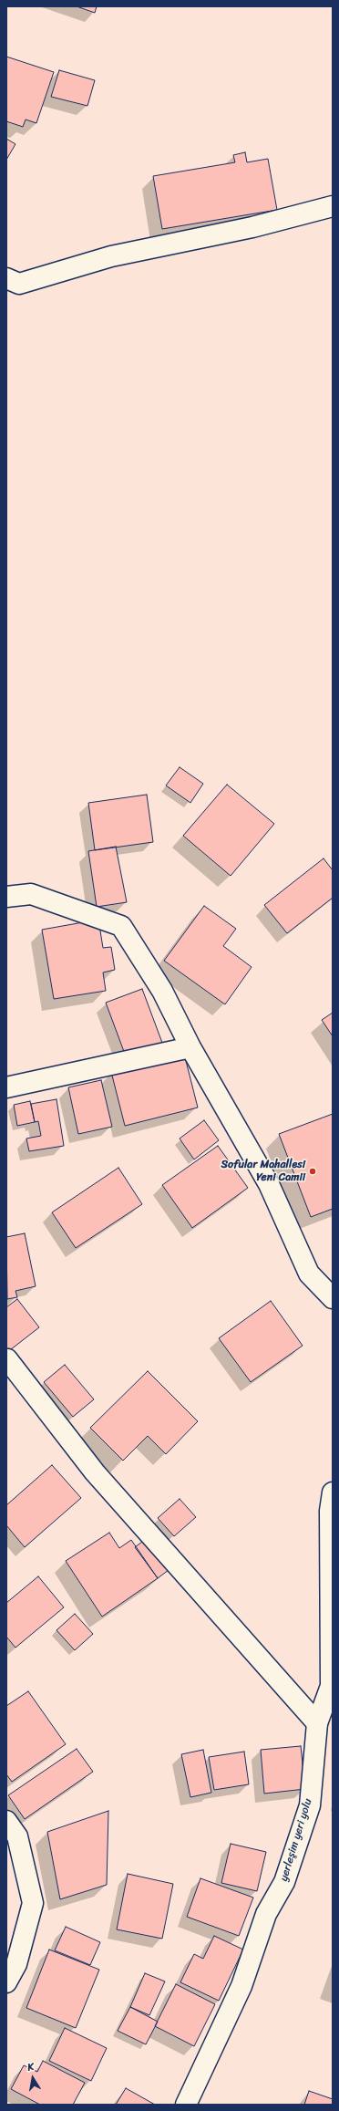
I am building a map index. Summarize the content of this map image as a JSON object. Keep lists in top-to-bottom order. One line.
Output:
{"streets":{"street":["yerleşim yeri yolu"]},"places":["Sofular Mahallesi Yeni Camii"],"north":"top"}
